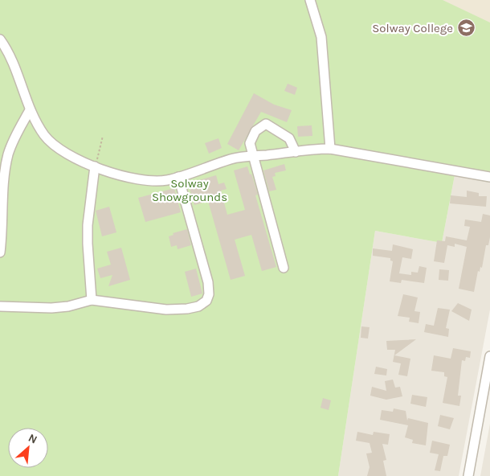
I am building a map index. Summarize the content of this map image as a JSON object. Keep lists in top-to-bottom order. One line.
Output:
{"parks":["Solway Showgrounds"],"places":{"school or university":["Solway College"]},"north":"top right"}
